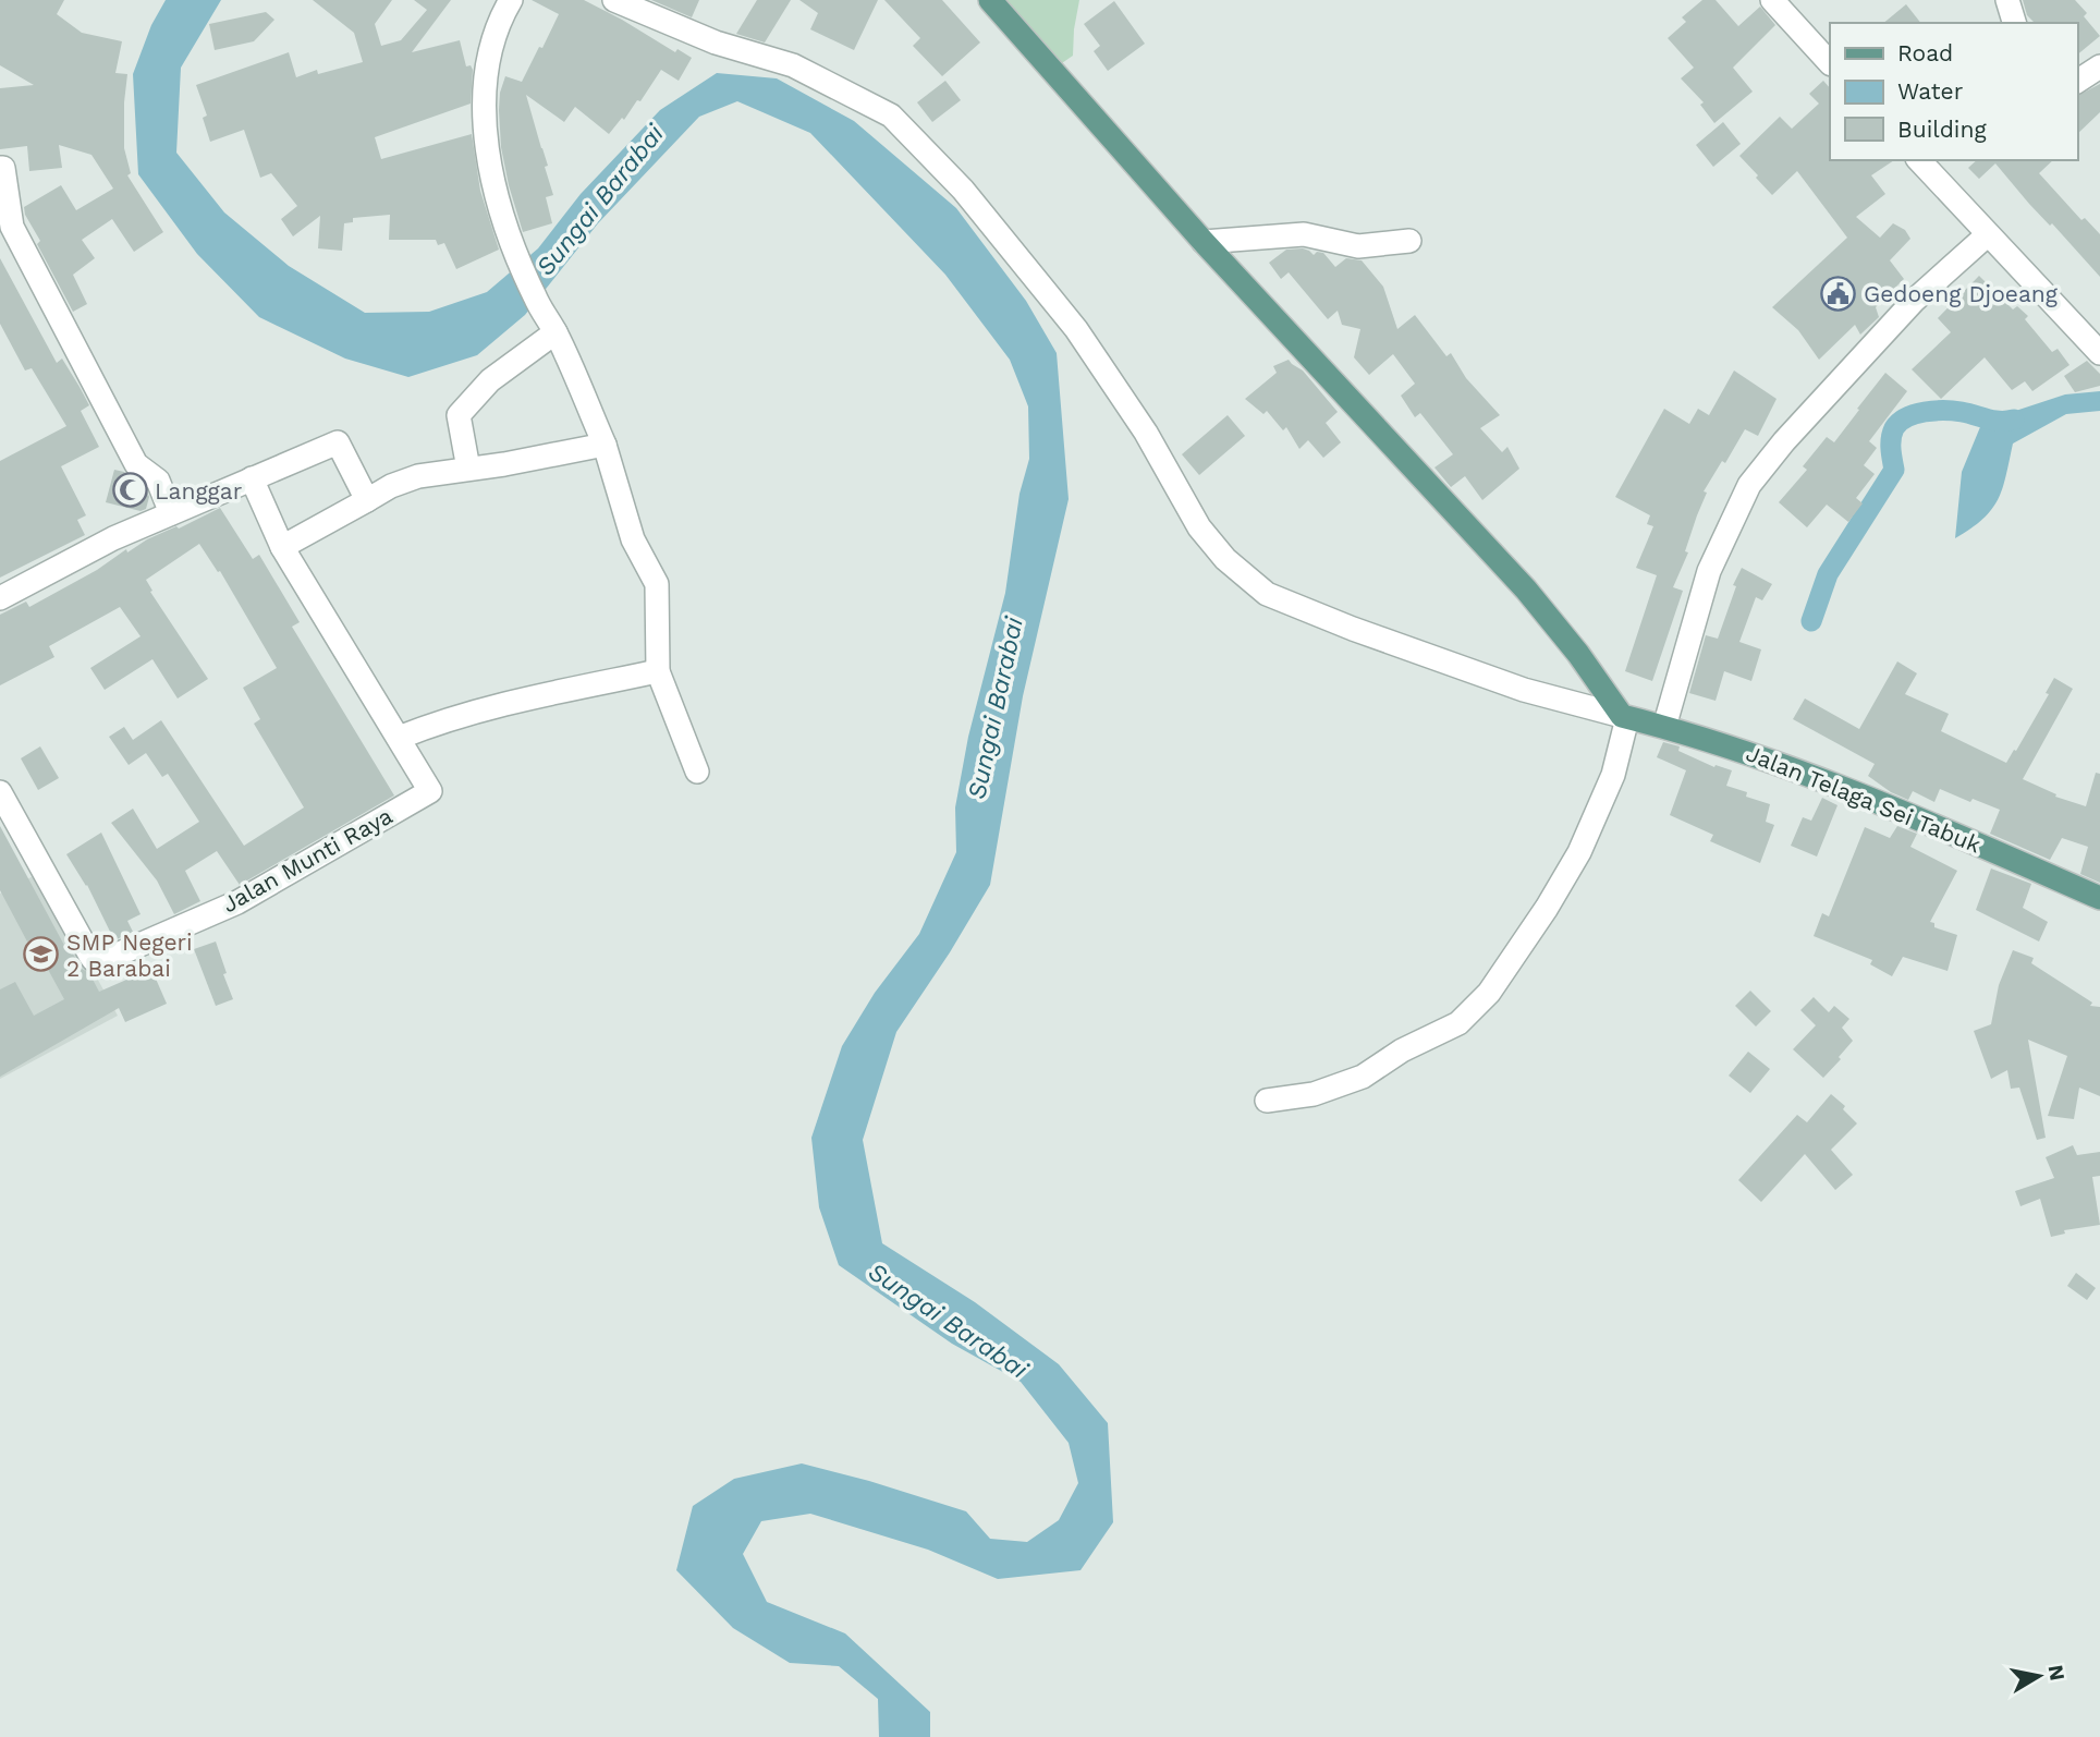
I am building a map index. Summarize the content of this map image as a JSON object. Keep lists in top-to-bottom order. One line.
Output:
{"streets":{"main road":["Jalan Telaga Sei Tabuk"],"street":["Jalan Munti Raya"]},"water":["Sungai Barabai"],"places":{"public building":["Gedoeng Djoeang"],"mosque":["Langgar"],"school or university":["SMP Negeri 2 Barabai"]},"legend":["Road","Water","Building"],"north":"right"}
